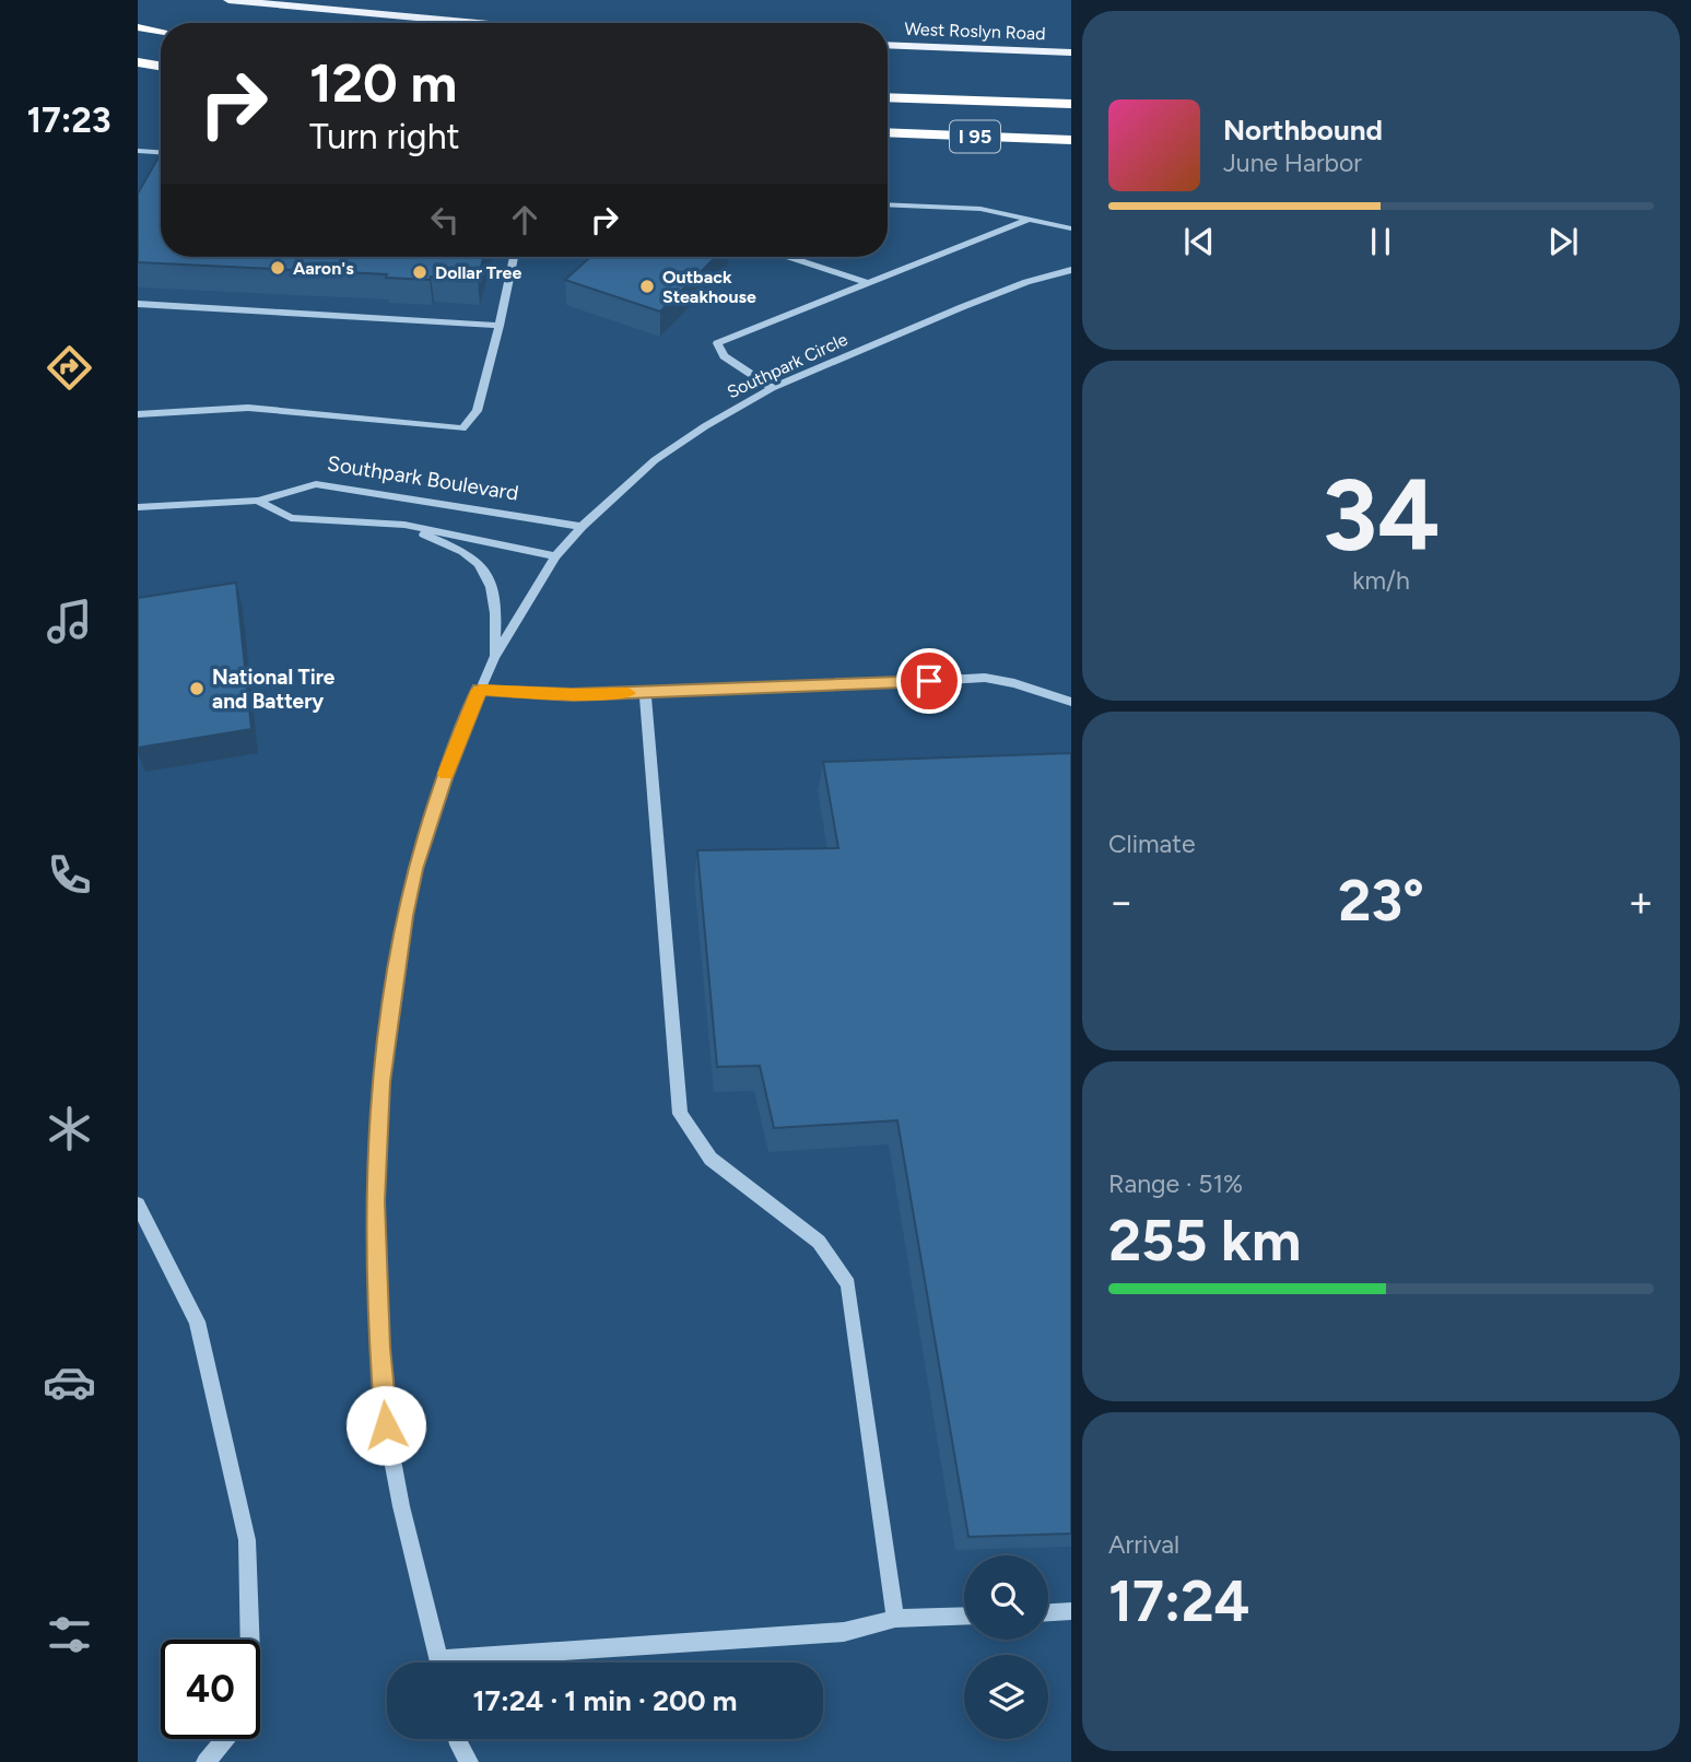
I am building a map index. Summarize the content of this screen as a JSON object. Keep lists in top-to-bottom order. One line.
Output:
{"streets":{"highway":["I 95"],"main road":["West Roslyn Road"],"street":["Southpark Circle","Southpark Boulevard"]},"crossings":[["Southpark Circle","Southpark Boulevard"]],"places":["Aaron's","Dollar Tree","Outback Steakhouse","National Tire and Battery"],"page":{"tabs":"17:23","turn":["120 m","Turn right"],"song":["Northbound","June Harbor"],"tile":[["34","km/h"],"Climate",["Range · 51%","255 km"],["Arrival","17:24"]],"heat":["−","23°","+"],"limit":"40","trip":"17:24 · 1 min · 200 m"}}
